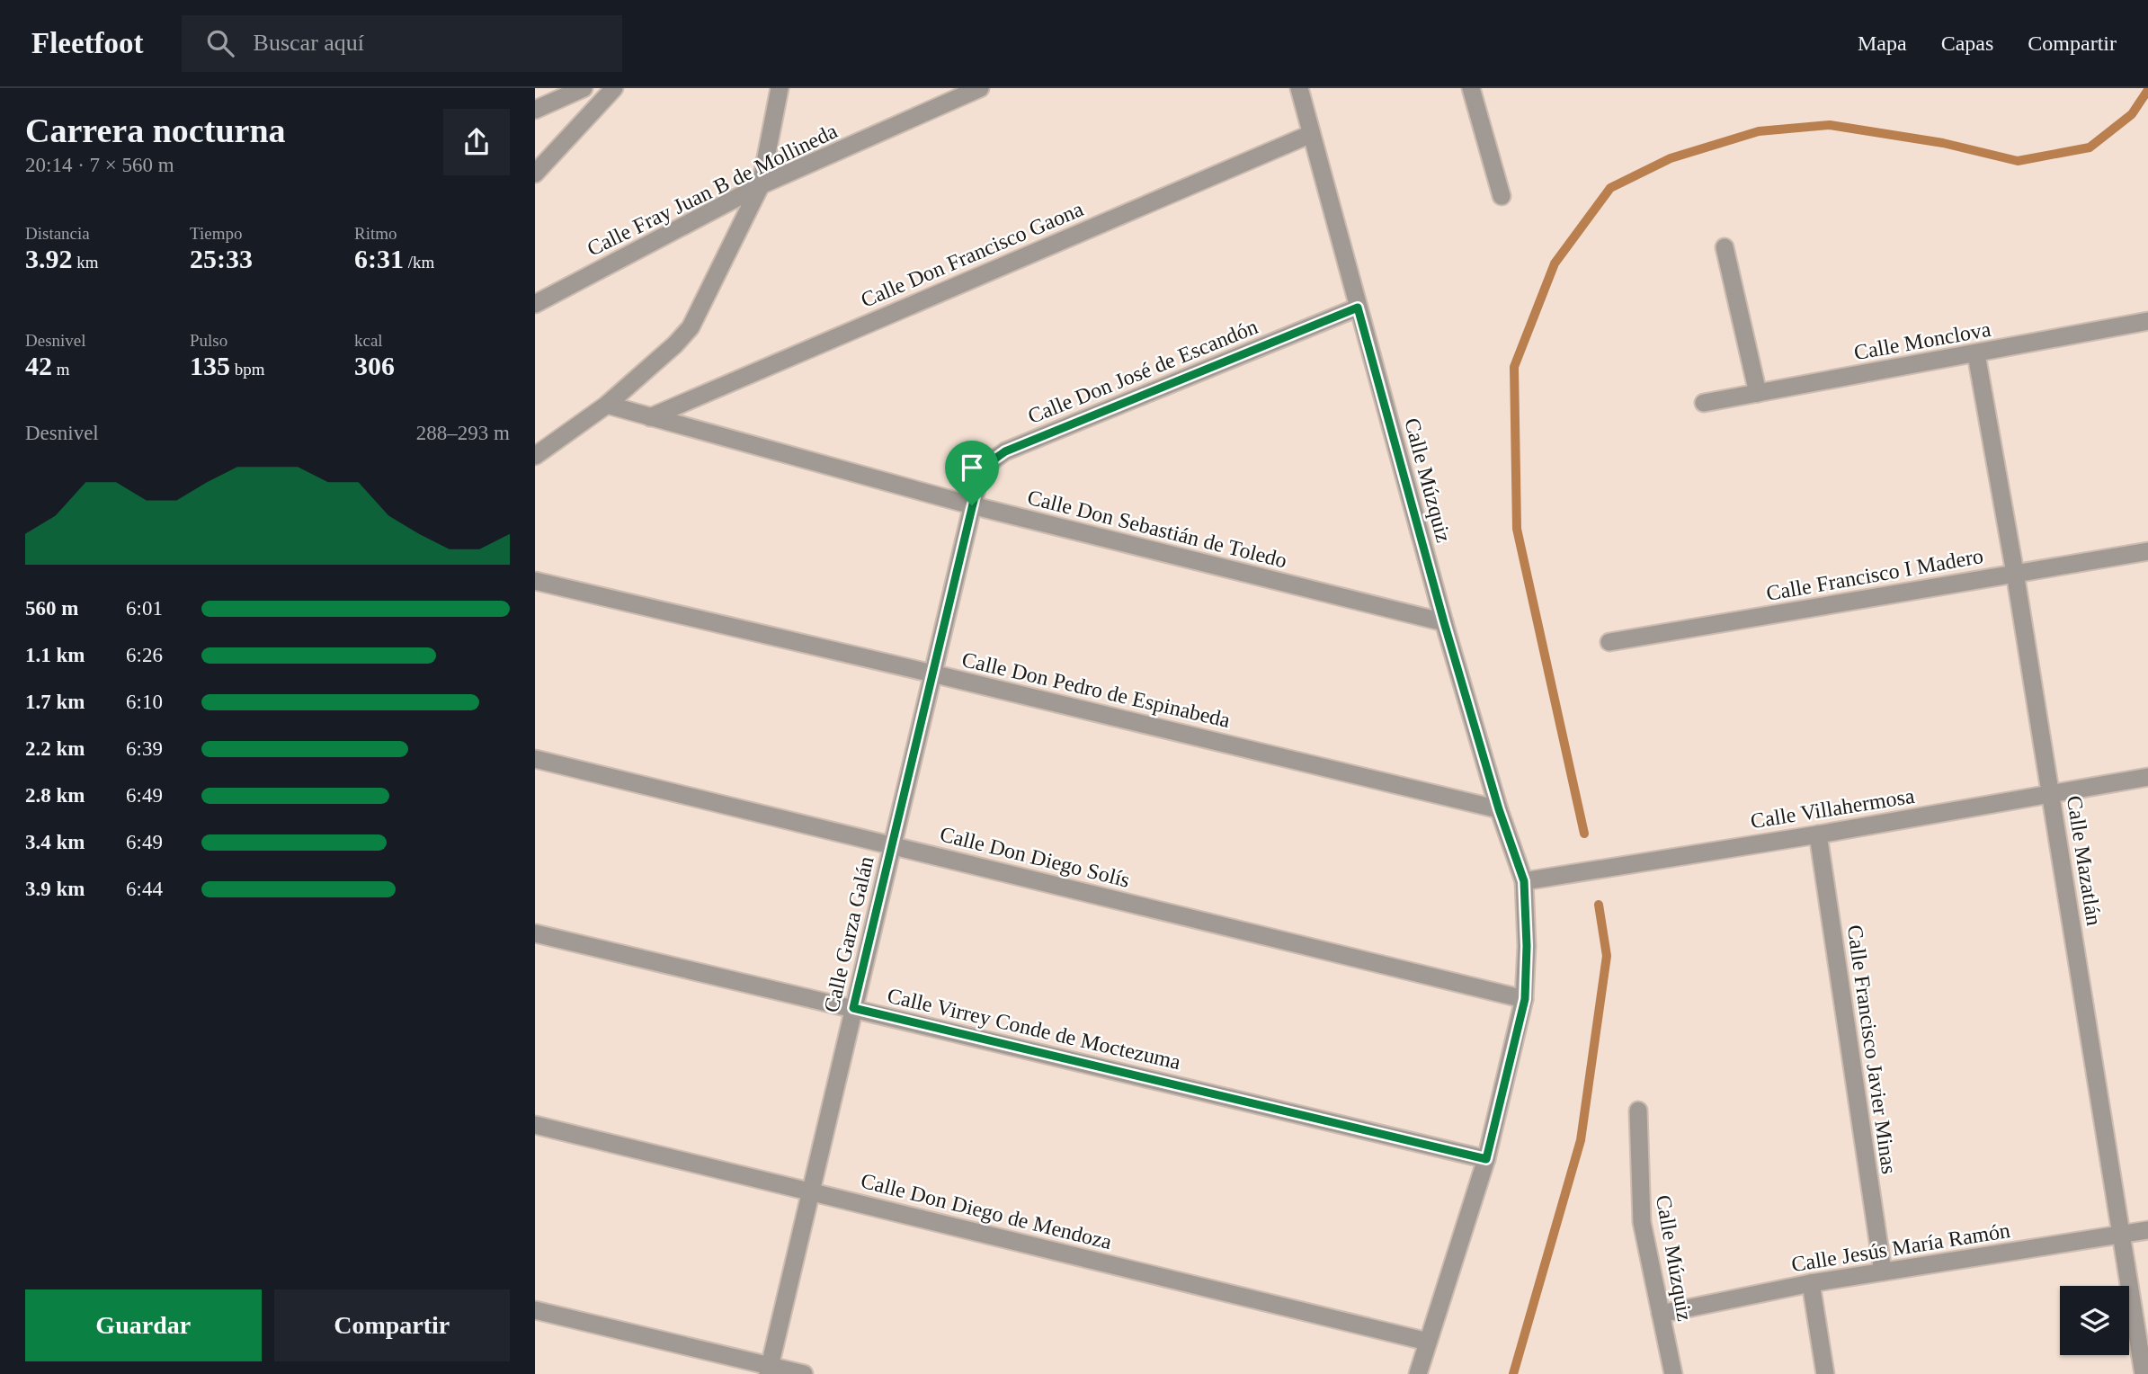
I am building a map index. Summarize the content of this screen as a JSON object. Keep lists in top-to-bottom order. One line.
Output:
{"streets":{"street":["Calle Fray Juan B de Mollineda","Calle Don Francisco Gaona","Calle Monclova","Calle Don José de Escandón","Calle Múzquiz","Calle Don Sebastián de Toledo","Calle Francisco I Madero","Calle Don Pedro de Espinabeda","Calle Villahermosa","Calle Don Diego Solís","Calle Mazatlán","Calle Garza Galán","Calle Virrey Conde de Moctezuma","Calle Francisco Javier Minas","Calle Don Diego de Mendoza","Calle Jesús María Ramón"]},"crossings":[["Calle Don Francisco Gaona","Calle Múzquiz"],["Calle Don Francisco Gaona","Calle Don Sebastián de Toledo"],["Calle Monclova","Calle Mazatlán"],["Calle Don José de Escandón","Calle Múzquiz"],["Calle Don José de Escandón","Calle Don Sebastián de Toledo"],["Calle Don José de Escandón","Calle Garza Galán"],["Calle Múzquiz","Calle Don Sebastián de Toledo"],["Calle Múzquiz","Calle Don Pedro de Espinabeda"],["Calle Múzquiz","Calle Villahermosa"],["Calle Múzquiz","Calle Don Diego Solís"],["Calle Múzquiz","Calle Virrey Conde de Moctezuma"],["Calle Múzquiz","Calle Don Diego de Mendoza"],["Calle Múzquiz","Calle Jesús María Ramón"],["Calle Don Sebastián de Toledo","Calle Garza Galán"],["Calle Francisco I Madero","Calle Mazatlán"],["Calle Don Pedro de Espinabeda","Calle Garza Galán"],["Calle Villahermosa","Calle Mazatlán"],["Calle Villahermosa","Calle Francisco Javier Minas"],["Calle Don Diego Solís","Calle Garza Galán"],["Calle Mazatlán","Calle Jesús María Ramón"],["Calle Garza Galán","Calle Virrey Conde de Moctezuma"],["Calle Garza Galán","Calle Don Diego de Mendoza"],["Calle Francisco Javier Minas","Calle Jesús María Ramón"]],"page":{"header":"Fleetfoot","search":"Buscar aquí","nav":["Mapa","Capas","Compartir"],"heading":["Carrera nocturna","20:14 · 7 × 560 m"],"stats":[["Distancia","3.92 km"],["Tiempo","25:33"],["Ritmo","6:31 /km"],["Desnivel","42 m"],["Pulso","135 bpm"],["kcal","306"]],"chart":["Desnivel","288–293 m"],"list":[{"name":"560 m","note":"6:01"},{"name":"1.1 km","note":"6:26"},{"name":"1.7 km","note":"6:10"},{"name":"2.2 km","note":"6:39"},{"name":"2.8 km","note":"6:49"},{"name":"3.4 km","note":"6:49"},{"name":"3.9 km","note":"6:44"}],"buttons":["Guardar","Compartir"]}}
